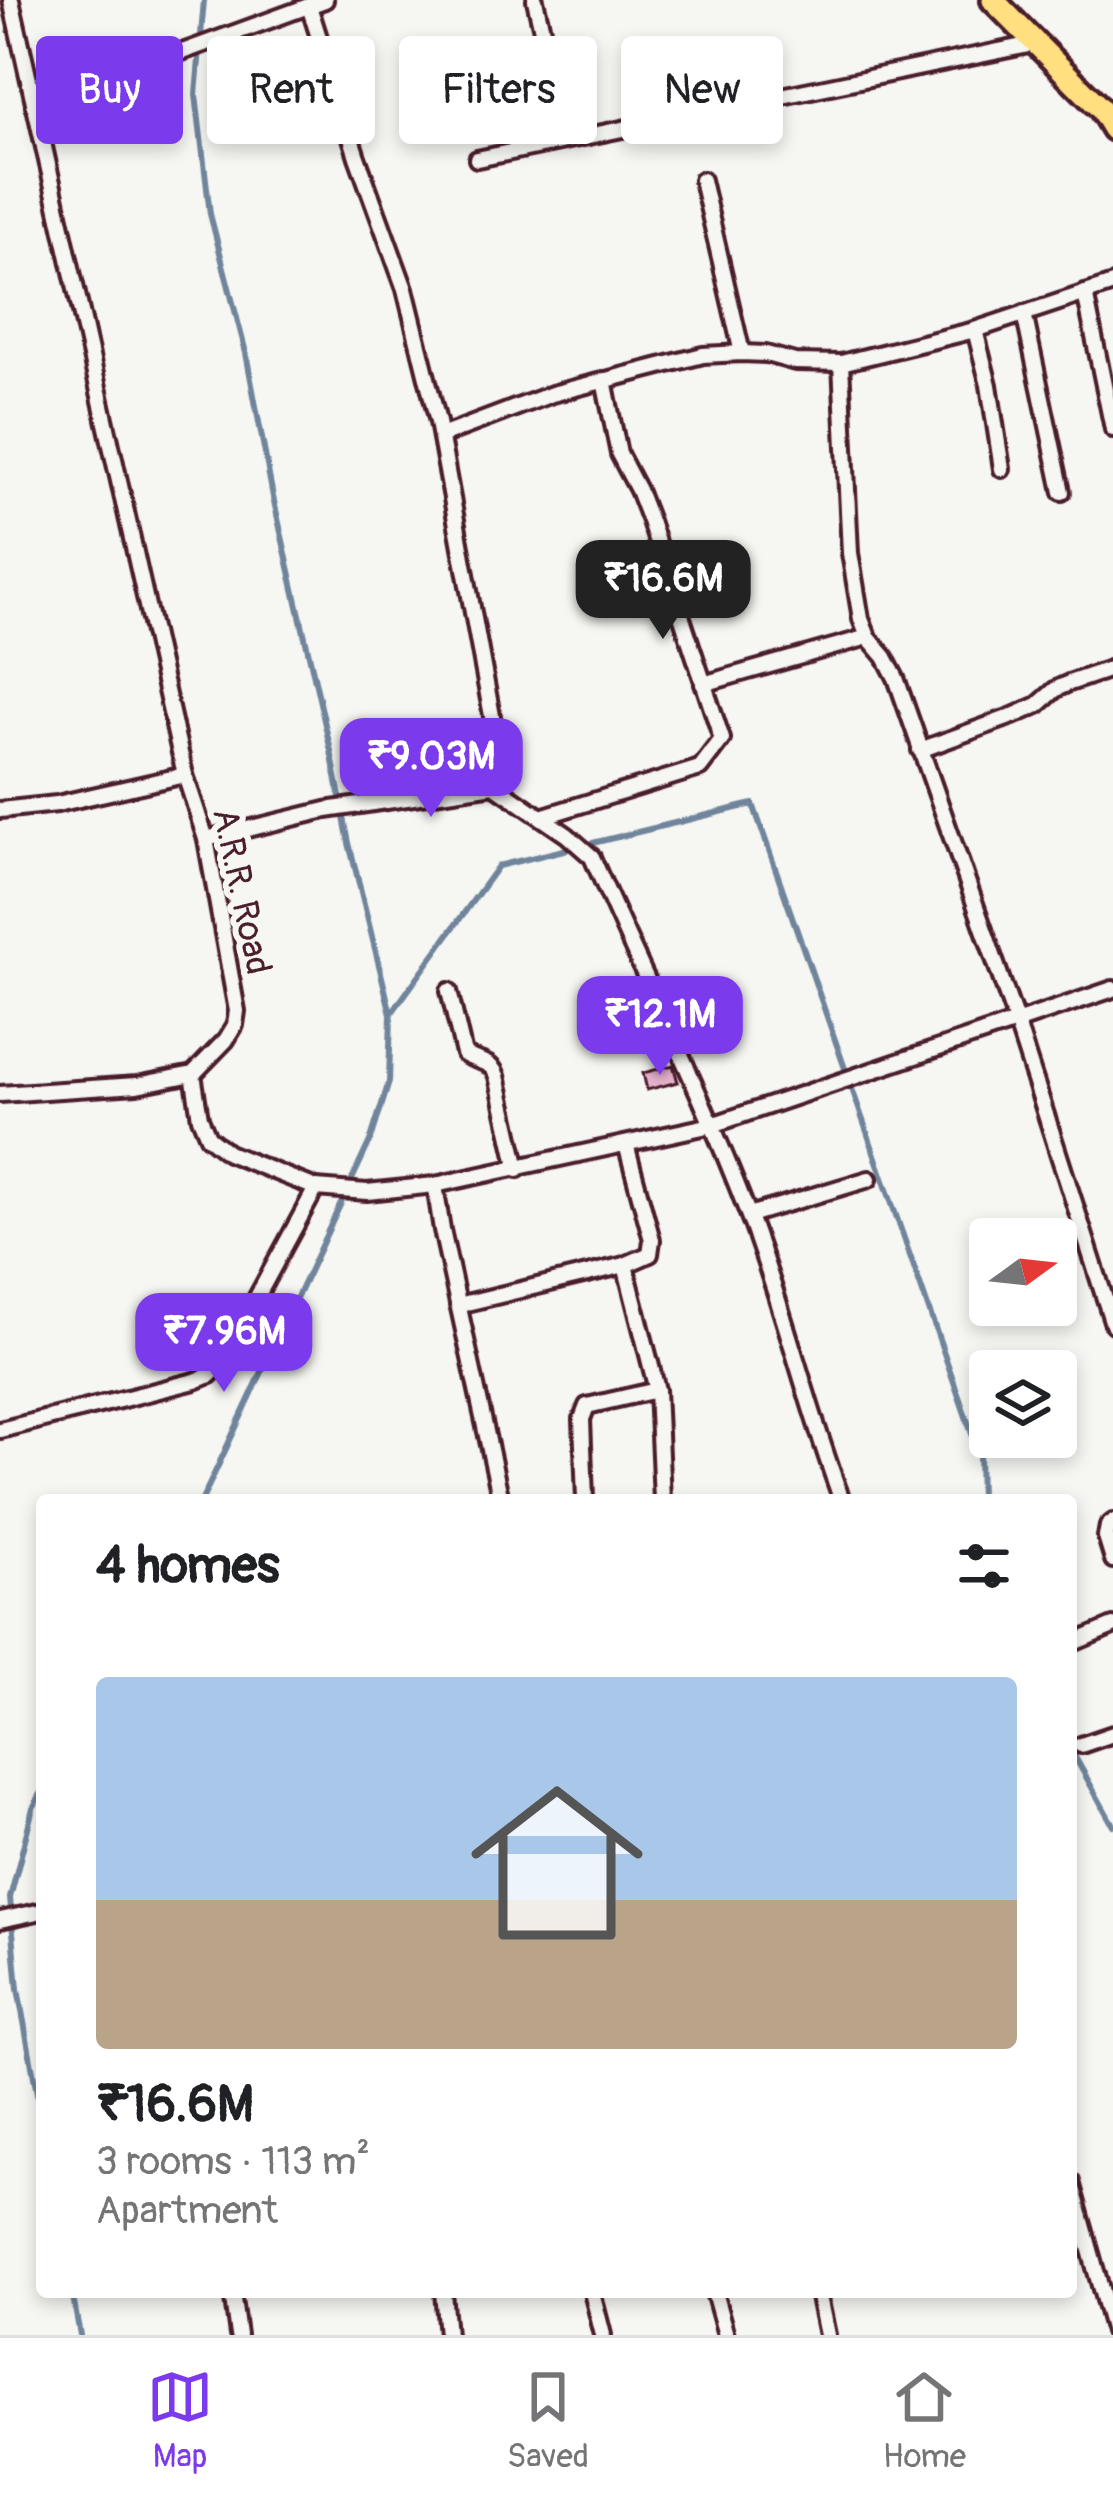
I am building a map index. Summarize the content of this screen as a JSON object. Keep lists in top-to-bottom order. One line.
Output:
{"streets":{"street":["A.R.R. Road"]},"north":"right","page":{"chip":["Buy","Rent","Filters","New"],"price":["₹16.6M","₹9.03M","₹12.1M","₹7.96M"],"heading":"4 homes","list":[{"name":"₹16.6M","note":"3 rooms · 113 m² · Apartment"}],"tabs":["Map","Saved","Home"]}}
